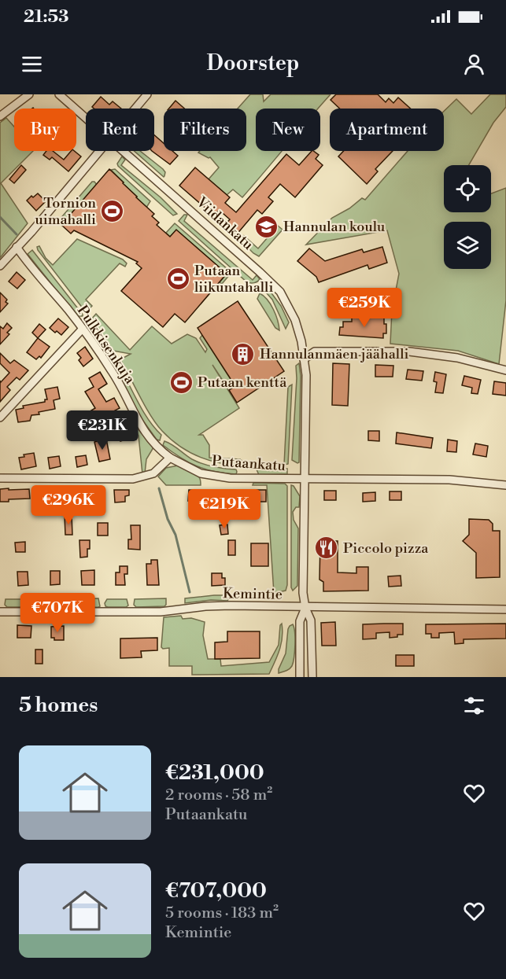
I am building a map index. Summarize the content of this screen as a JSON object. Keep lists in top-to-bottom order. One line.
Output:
{"streets":{"street":["Viidankatu","Pulkkisenkuja","Putaankatu","Kemintie"]},"crossings":[["Viidankatu","Putaankatu"],["Viidankatu","Kemintie"],["Pulkkisenkuja","Putaankatu"]],"places":{"sports":["Tornion uimahalli","Putaan liikuntahalli","Putaan kenttä"],"school or university":["Hannulan koulu"],"building":["Hannulanmäen jäähalli"],"restaurant":["Piccolo pizza"]},"page":{"status":"21:53","header":"Doorstep","chip":["Buy","Rent","Filters","New","Apartment"],"price":["€259K","€231K","€296K","€219K","€707K"],"heading":"5 homes","list":[{"name":"€231,000","note":"2 rooms · 58 m² · Putaankatu"},{"name":"€707,000","note":"5 rooms · 183 m² · Kemintie"}]}}
